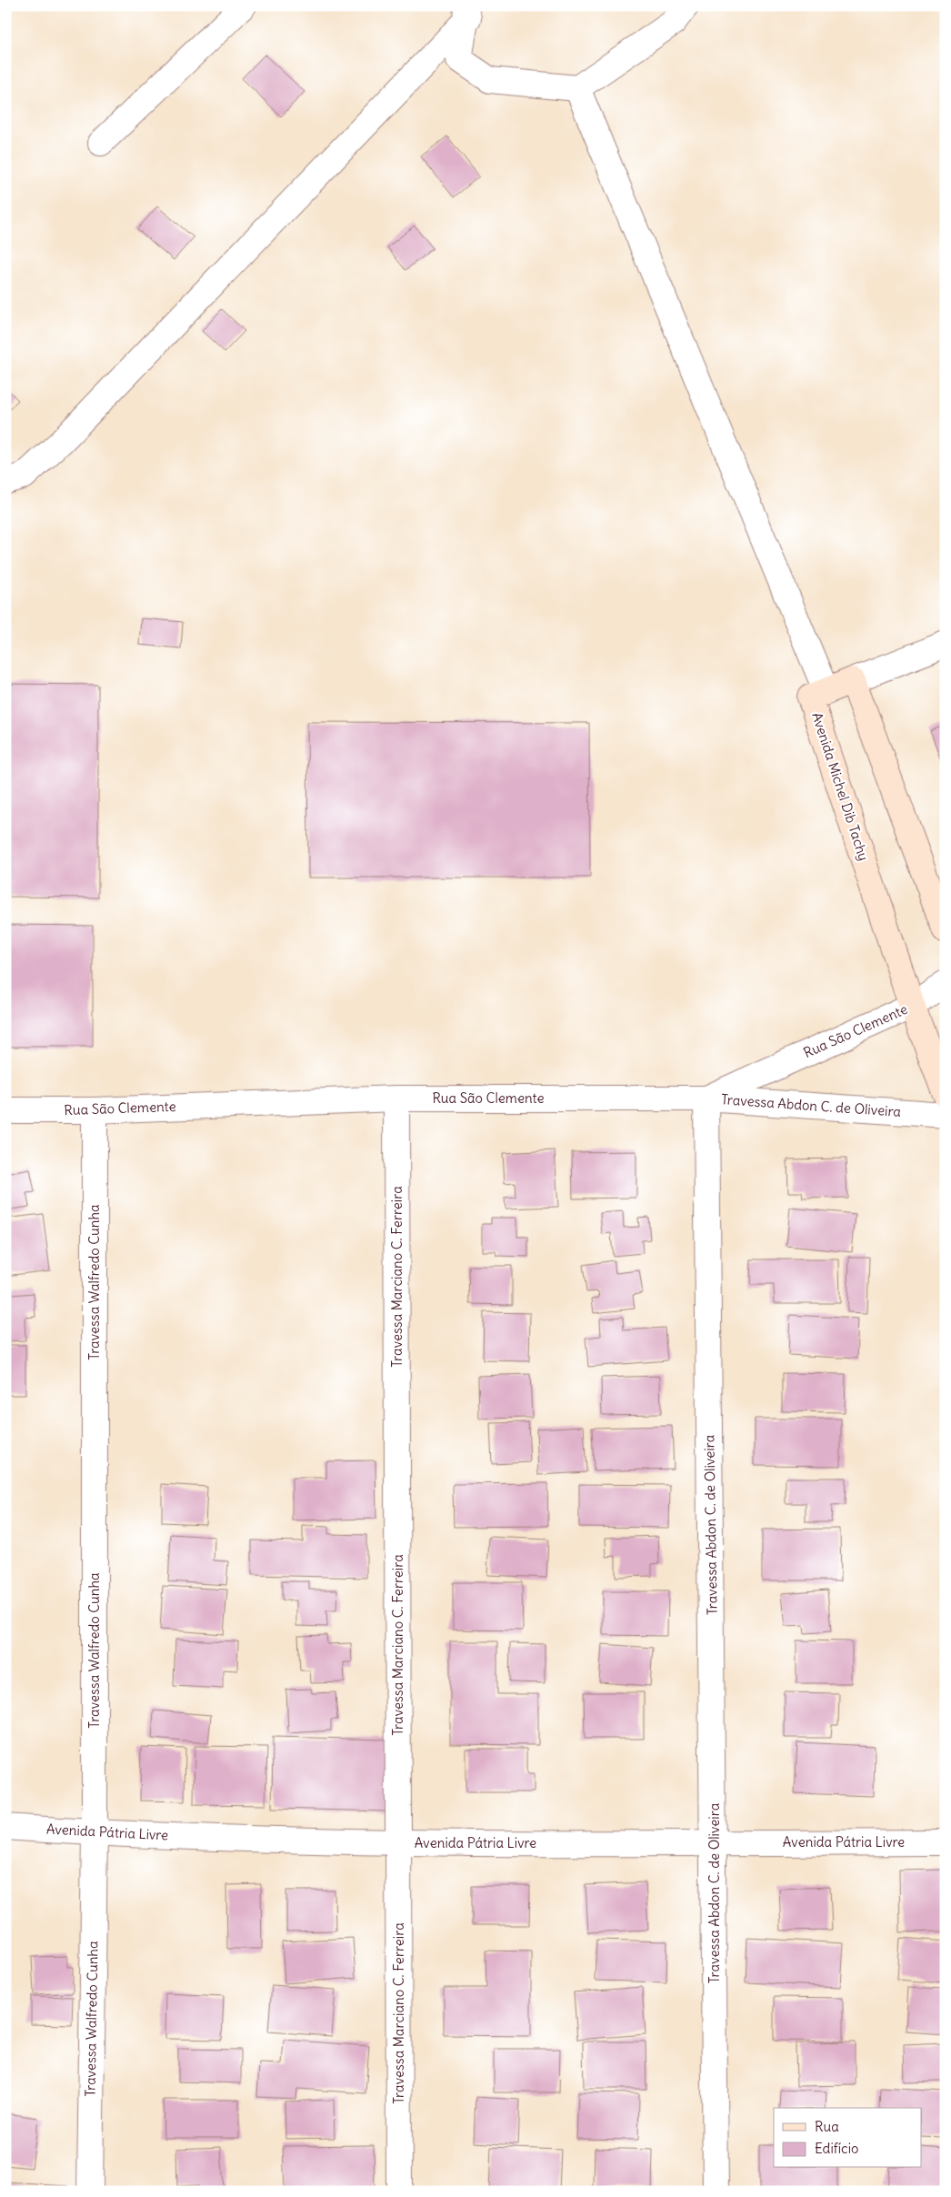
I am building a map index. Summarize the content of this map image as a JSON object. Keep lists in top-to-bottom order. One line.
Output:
{"streets":{"street":["Avenida Michel Dib Tachy","Rua São Clemente","Travessa Abdon C. de Oliveira","Travessa Marciano C. Ferreira","Travessa Walfredo Cunha","Avenida Pátria Livre"]},"crossings":[["Avenida Michel Dib Tachy","Rua São Clemente"],["Rua São Clemente","Travessa Abdon C. de Oliveira"],["Rua São Clemente","Travessa Marciano C. Ferreira"],["Rua São Clemente","Travessa Walfredo Cunha"],["Travessa Abdon C. de Oliveira","Avenida Pátria Livre"],["Travessa Marciano C. Ferreira","Avenida Pátria Livre"],["Travessa Walfredo Cunha","Avenida Pátria Livre"]],"legend":["Rua","Edifício"]}
